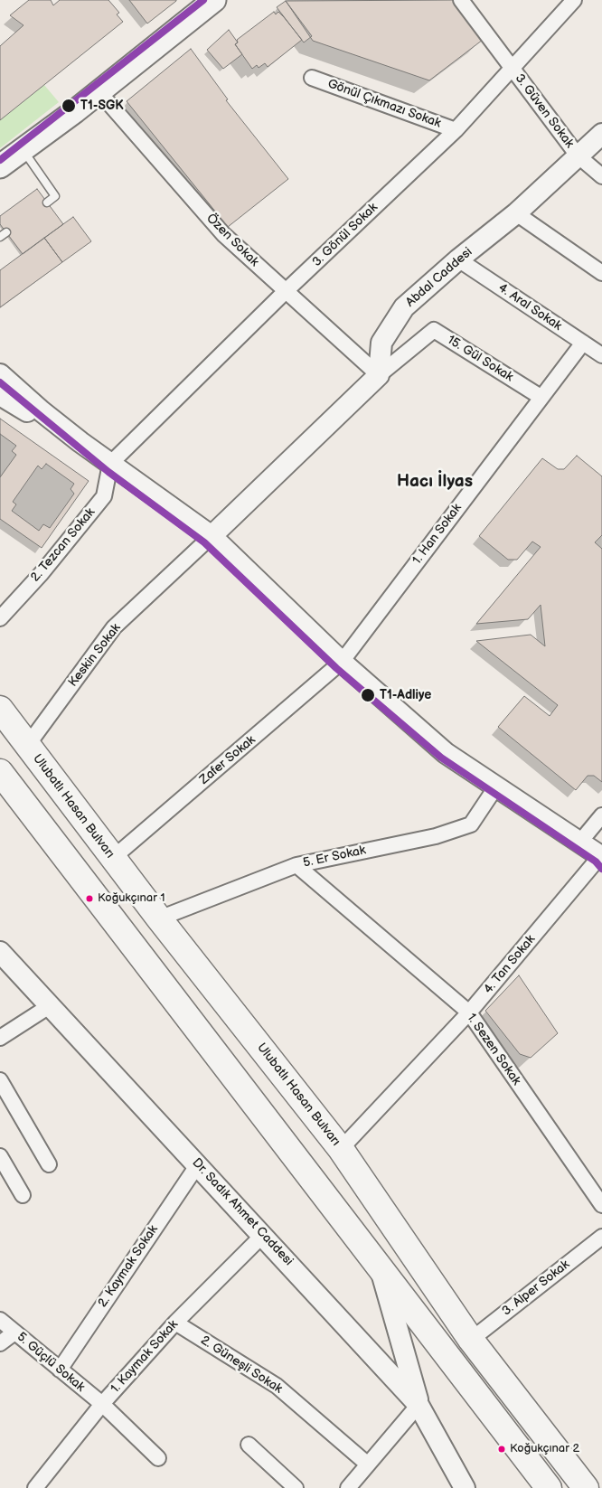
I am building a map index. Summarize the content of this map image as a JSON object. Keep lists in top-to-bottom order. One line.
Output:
{"streets":{"highway":["Ulubatlı Hasan Bulvarı"],"main road":["Abdal Caddesi","Dr. Sadık Ahmet Caddesi"],"street":["Gönül Çıkmazı Sokak","3. Güven Sokak","3. Gönül Sokak","Özen Sokak","4. Aral Sokak","15. Gül Sokak","1. Han Sokak","2. Tezcan Sokak","Keskin Sokak","Zafer Sokak","5. Er Sokak","4. Tan Sokak","1. Sezen Sokak","2. Kaymak Sokak","3. Alper Sokak","1. Kaymak Sokak","5. Güçlü Sokak","2. Güneşli Sokak"]},"crossings":[["Gönül Çıkmazı Sokak","3. Gönül Sokak"],["3. Güven Sokak","3. Gönül Sokak"],["3. Güven Sokak","Abdal Caddesi"],["3. Gönül Sokak","Özen Sokak"],["3. Gönül Sokak","2. Tezcan Sokak"],["Özen Sokak","Abdal Caddesi"],["Özen Sokak","15. Gül Sokak"],["Abdal Caddesi","4. Aral Sokak"],["Abdal Caddesi","15. Gül Sokak"],["4. Aral Sokak","1. Han Sokak"],["15. Gül Sokak","1. Han Sokak"],["1. Han Sokak","Zafer Sokak"],["Keskin Sokak","Ulubatlı Hasan Bulvarı"],["Zafer Sokak","Ulubatlı Hasan Bulvarı"],["Ulubatlı Hasan Bulvarı","5. Er Sokak"],["Ulubatlı Hasan Bulvarı","4. Tan Sokak"],["Ulubatlı Hasan Bulvarı","3. Alper Sokak"],["5. Er Sokak","1. Sezen Sokak"],["4. Tan Sokak","1. Sezen Sokak"],["Dr. Sadık Ahmet Caddesi","2. Kaymak Sokak"],["Dr. Sadık Ahmet Caddesi","1. Kaymak Sokak"],["2. Kaymak Sokak","5. Güçlü Sokak"],["1. Kaymak Sokak","5. Güçlü Sokak"],["1. Kaymak Sokak","2. Güneşli Sokak"]],"districts":["Hacı İlyas"],"places":["T1-SGK","T1-Adliye","Koğukçınar 1","Koğukçınar 2"]}
